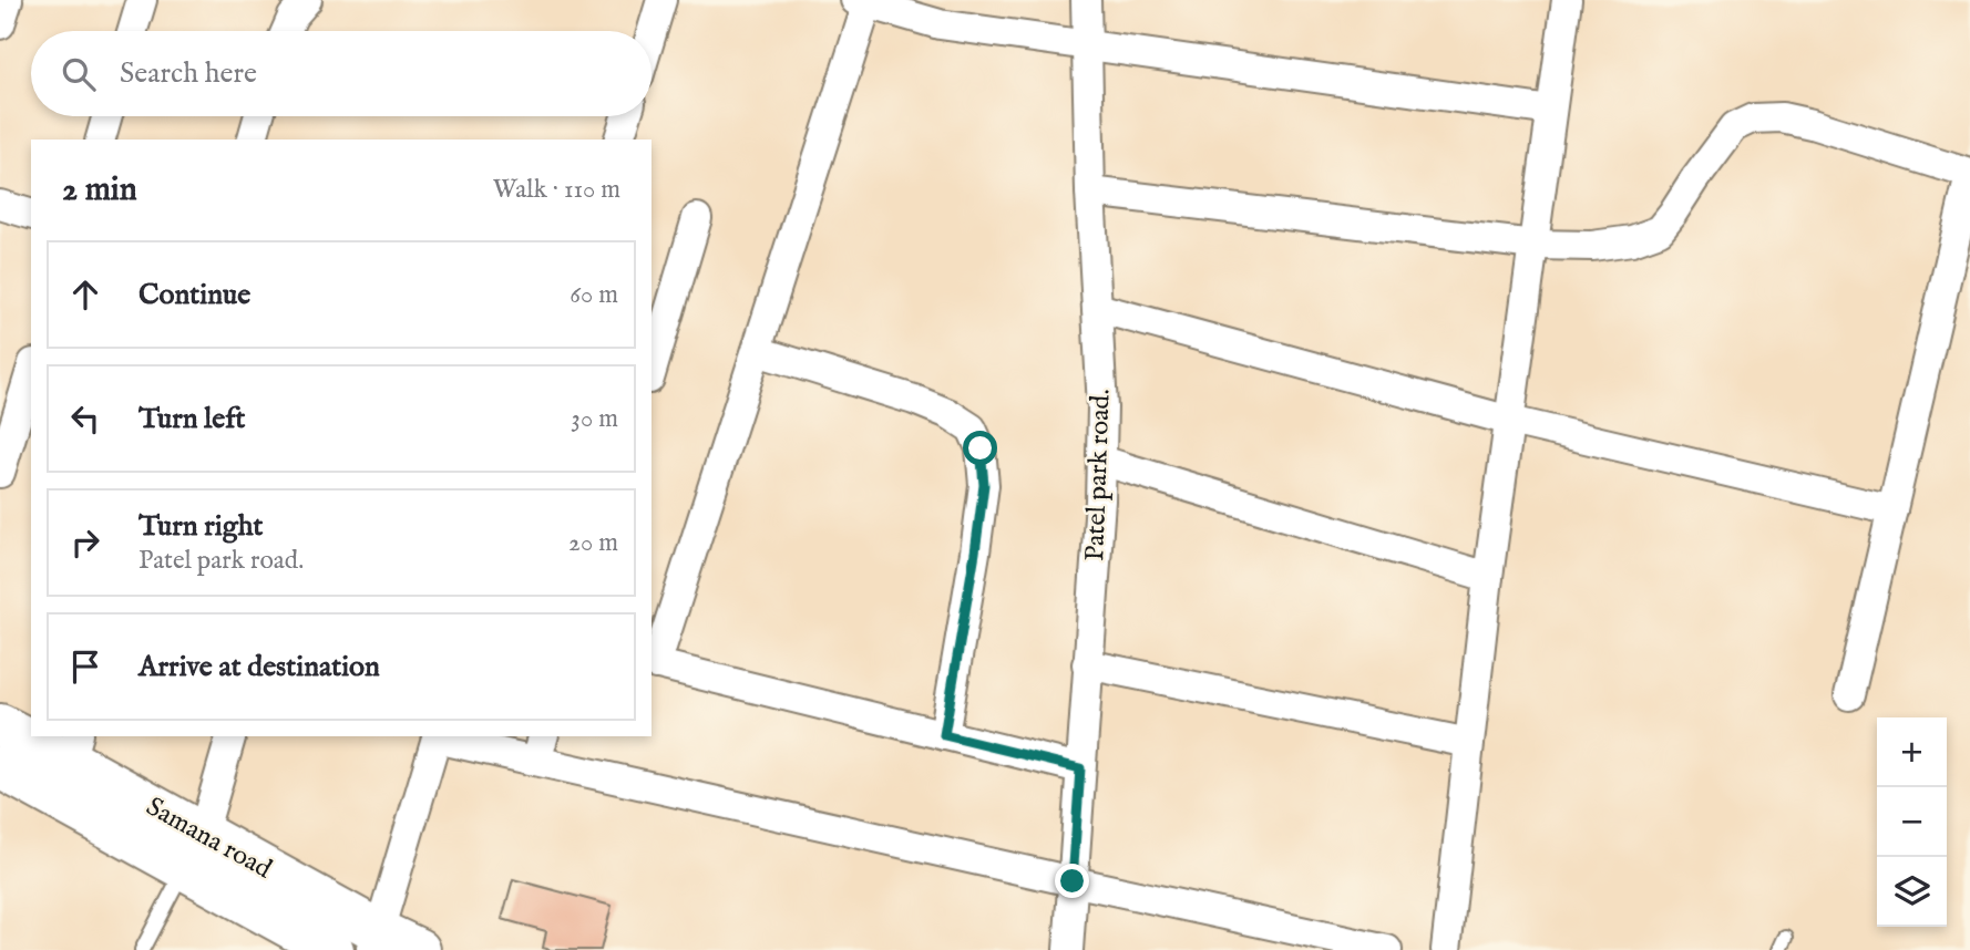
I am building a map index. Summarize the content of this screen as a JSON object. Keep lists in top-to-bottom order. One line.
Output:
{"streets":{"main road":["Samana road"],"street":["Patel park road."]},"page":{"search":"Search here","heading":["2 min","Walk · 110 m"],"list":[["Continue","60 m"],["Turn left","30 m"],["Turn right","Patel park road.","20 m"],"Arrive at destination"],"map_buttons":["+","−"]}}
